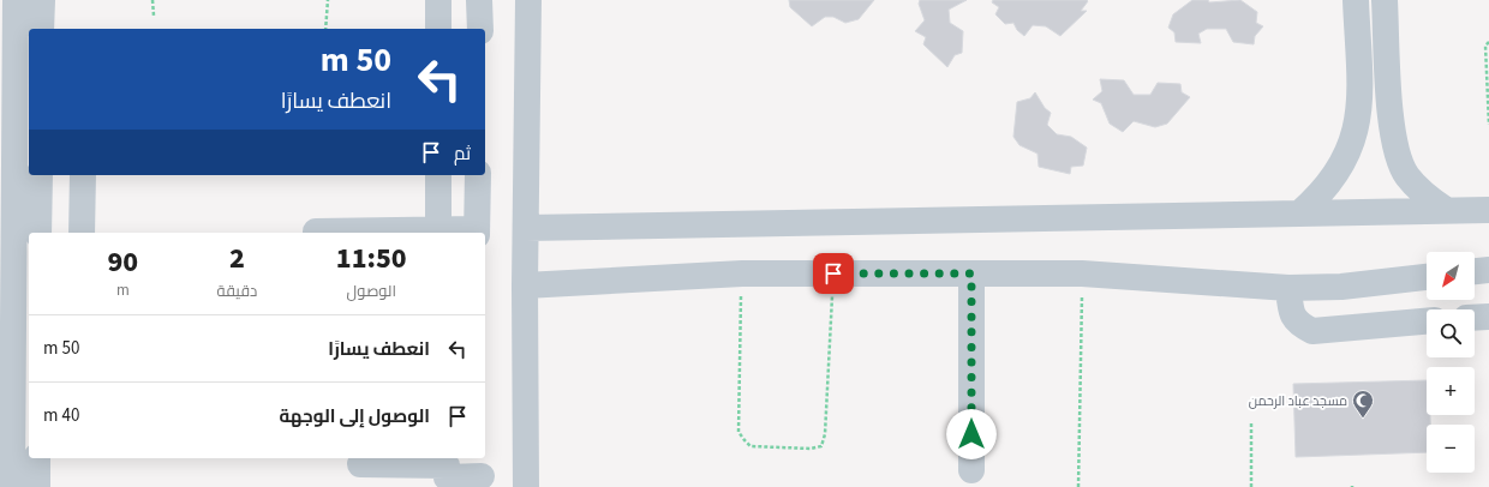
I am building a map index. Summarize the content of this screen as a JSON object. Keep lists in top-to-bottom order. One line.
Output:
{"places":{"mosque":["مسجد عباد الرحمن"]},"north":"bottom left","page":{"turn":["50 m","انعطف يسارًا"],"then":"ثم","eta":["11:50","الوصول","2","دقيقة","90","m"],"map_buttons":["+","−"],"list":[{"name":"انعطف يسارًا","value":"50 m"},{"name":"الوصول إلى الوجهة","value":"40 m"}]}}
